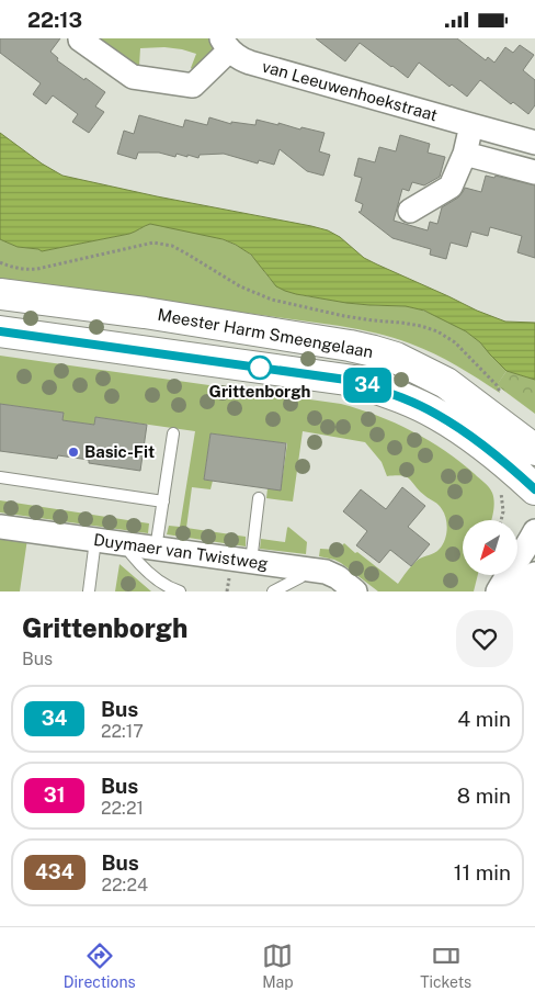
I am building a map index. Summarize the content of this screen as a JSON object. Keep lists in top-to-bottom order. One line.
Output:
{"streets":{"street":["van Leeuwenhoekstraat","Meester Harm Smeengelaan","Duymaer van Twistweg"]},"places":["Grittenborgh","Basic-Fit"],"lines":["bus line 34"],"north":"bottom left","page":{"status":"22:13","on_map":"34","heading":["Grittenborgh","Bus"],"list":[{"mark":"34","name":"Bus","note":"22:17","value":"4 min"},{"mark":"31","name":"Bus","note":"22:21","value":"8 min"},{"mark":"434","name":"Bus","note":"22:24","value":"11 min"}],"tabs":["Directions","Map","Tickets"]}}
